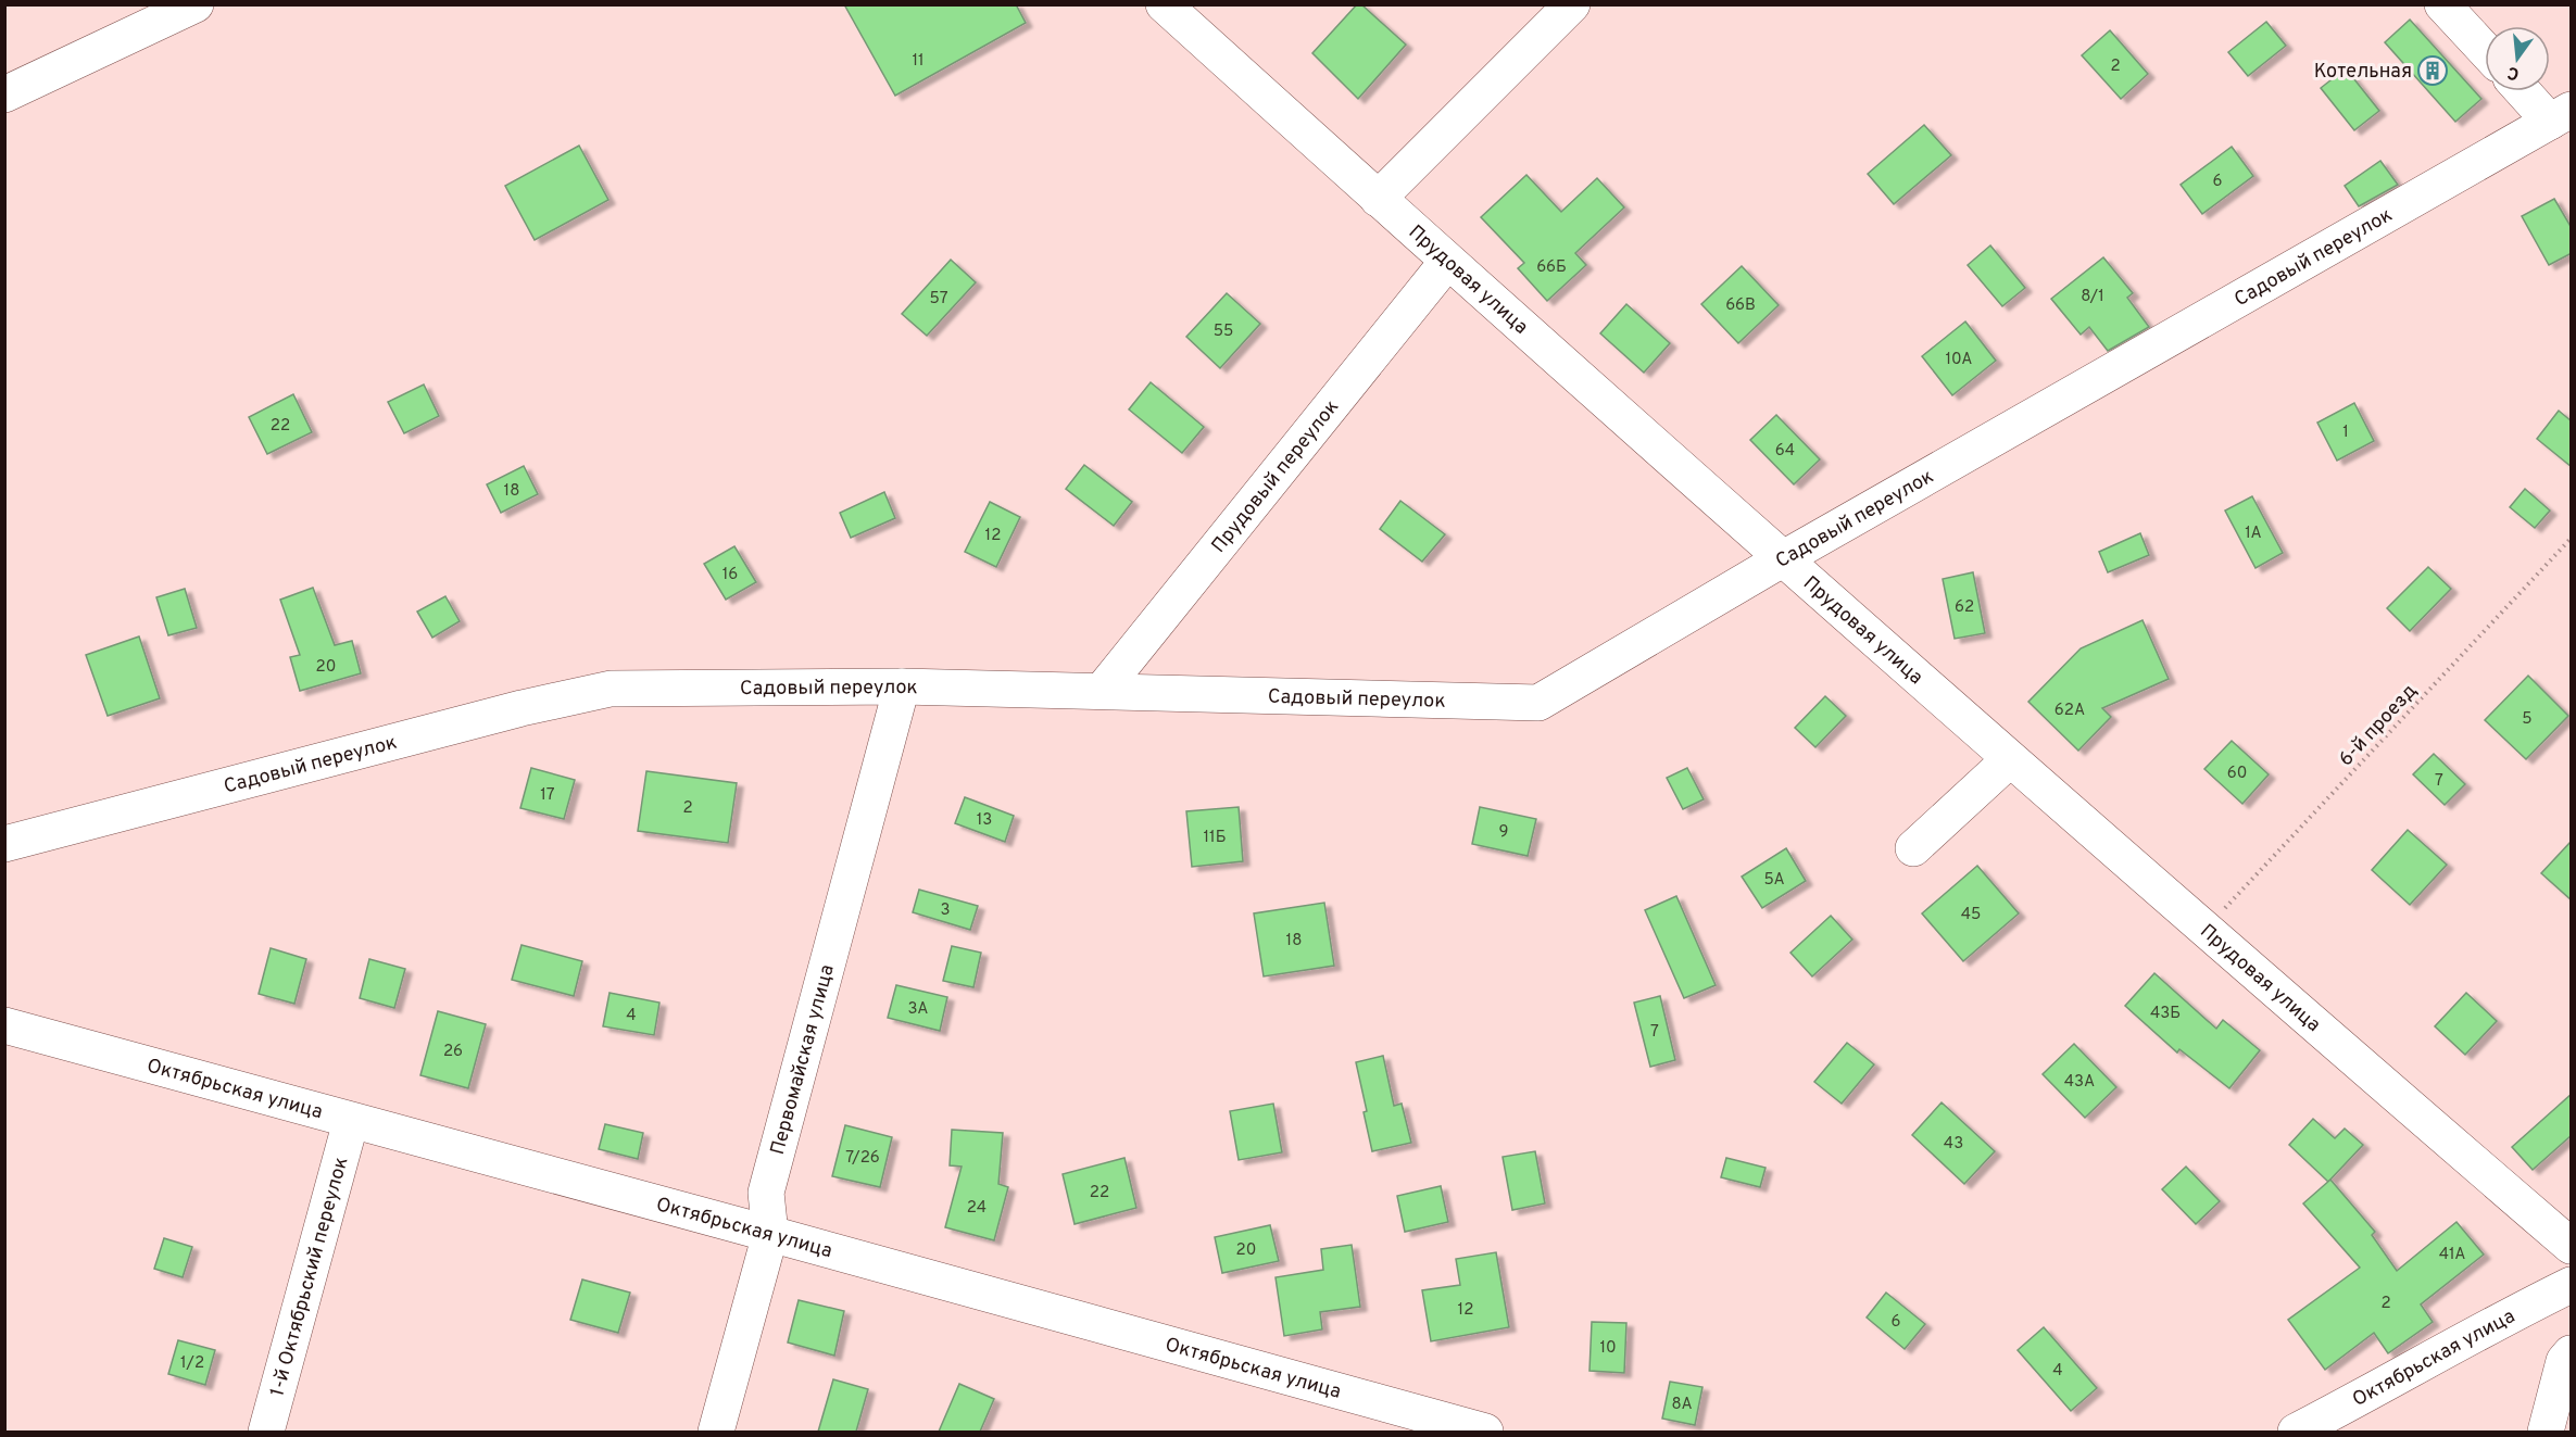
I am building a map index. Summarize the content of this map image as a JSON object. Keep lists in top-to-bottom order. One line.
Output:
{"streets":{"street":["Садовый переулок","Прудовая улица","Прудовый переулок","Первомайская улица","Октябрьская улица","1-й Октябрьский переулок"],"path":["6-й проезд"]},"crossings":[["Садовый переулок","Прудовая улица"],["Садовый переулок","Прудовый переулок"],["Садовый переулок","Первомайская улица"],["Прудовая улица","Прудовый переулок"],["Прудовая улица","6-й проезд"],["Первомайская улица","Октябрьская улица"],["Октябрьская улица","1-й Октябрьский переулок"]],"places":{"building":["Котельная"]},"house_numbers":["11","2","6","66Б","8/1","57","66В","55","10А","22","1","64","18","1А","12","16","62","20","62А","5","60","7","17","2","13","9","11Б","5А","3","45","18","3А","43Б","4","7","26","43А","43","7/26","22","24","20","41А","2","12","6","10","1/2","4","8А"],"north":"bottom"}
